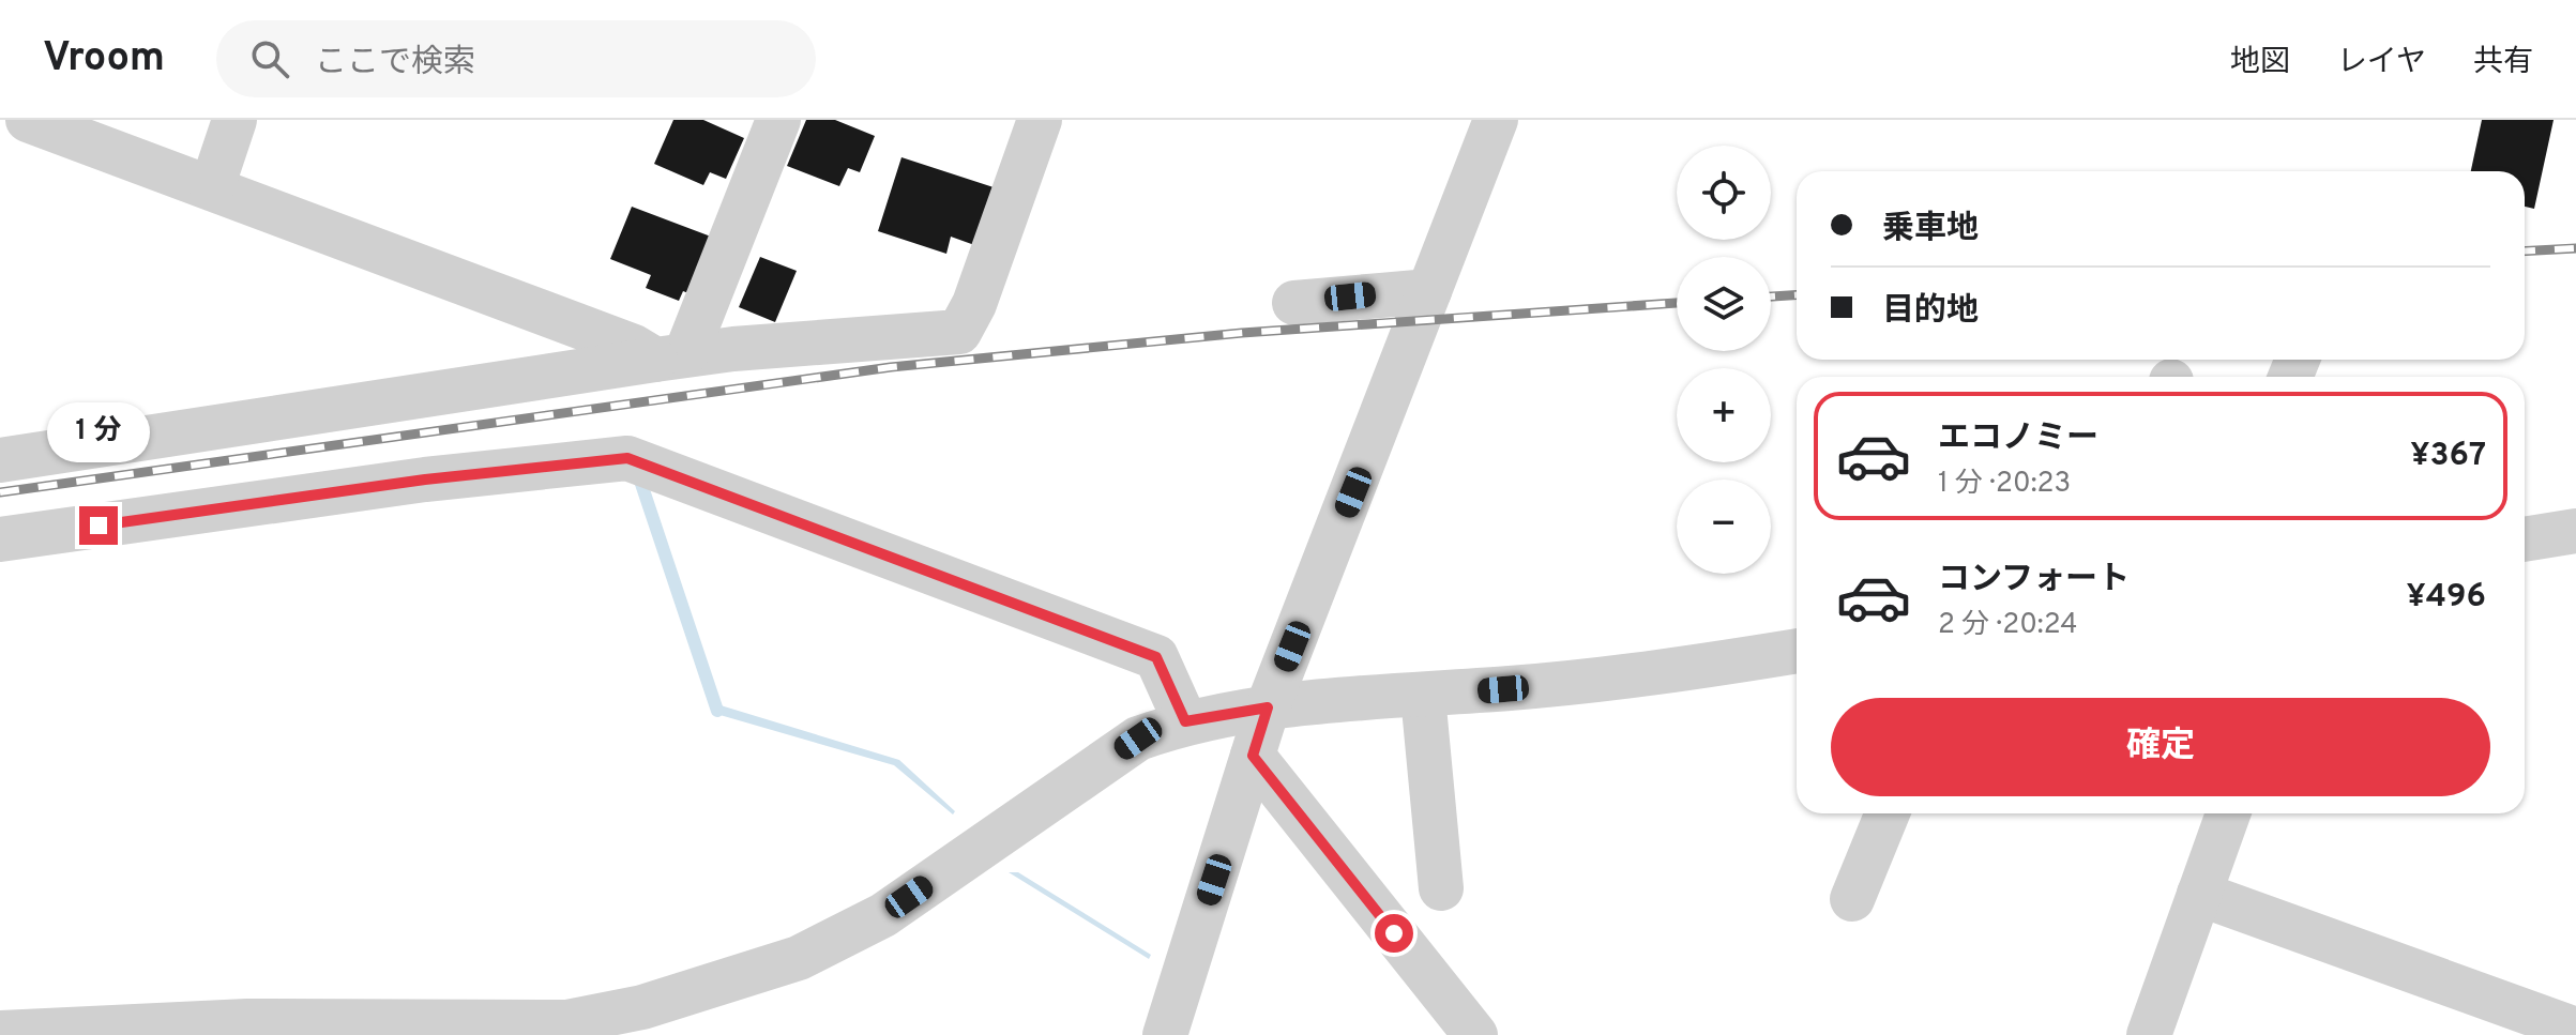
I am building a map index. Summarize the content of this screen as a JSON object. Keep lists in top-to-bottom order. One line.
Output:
{"page":{"header":"Vroom","search":"ここで検索","nav":["地図","レイヤ","共有"],"map_buttons":["+","−"],"banner":["乗車地","目的地"],"list":[{"name":"エコノミー","note":"1 分 · 20:23","value":"¥367"},{"name":"コンフォート","note":"2 分 · 20:24","value":"¥496"}],"bubble":"1 分","buttons":"確定"}}
